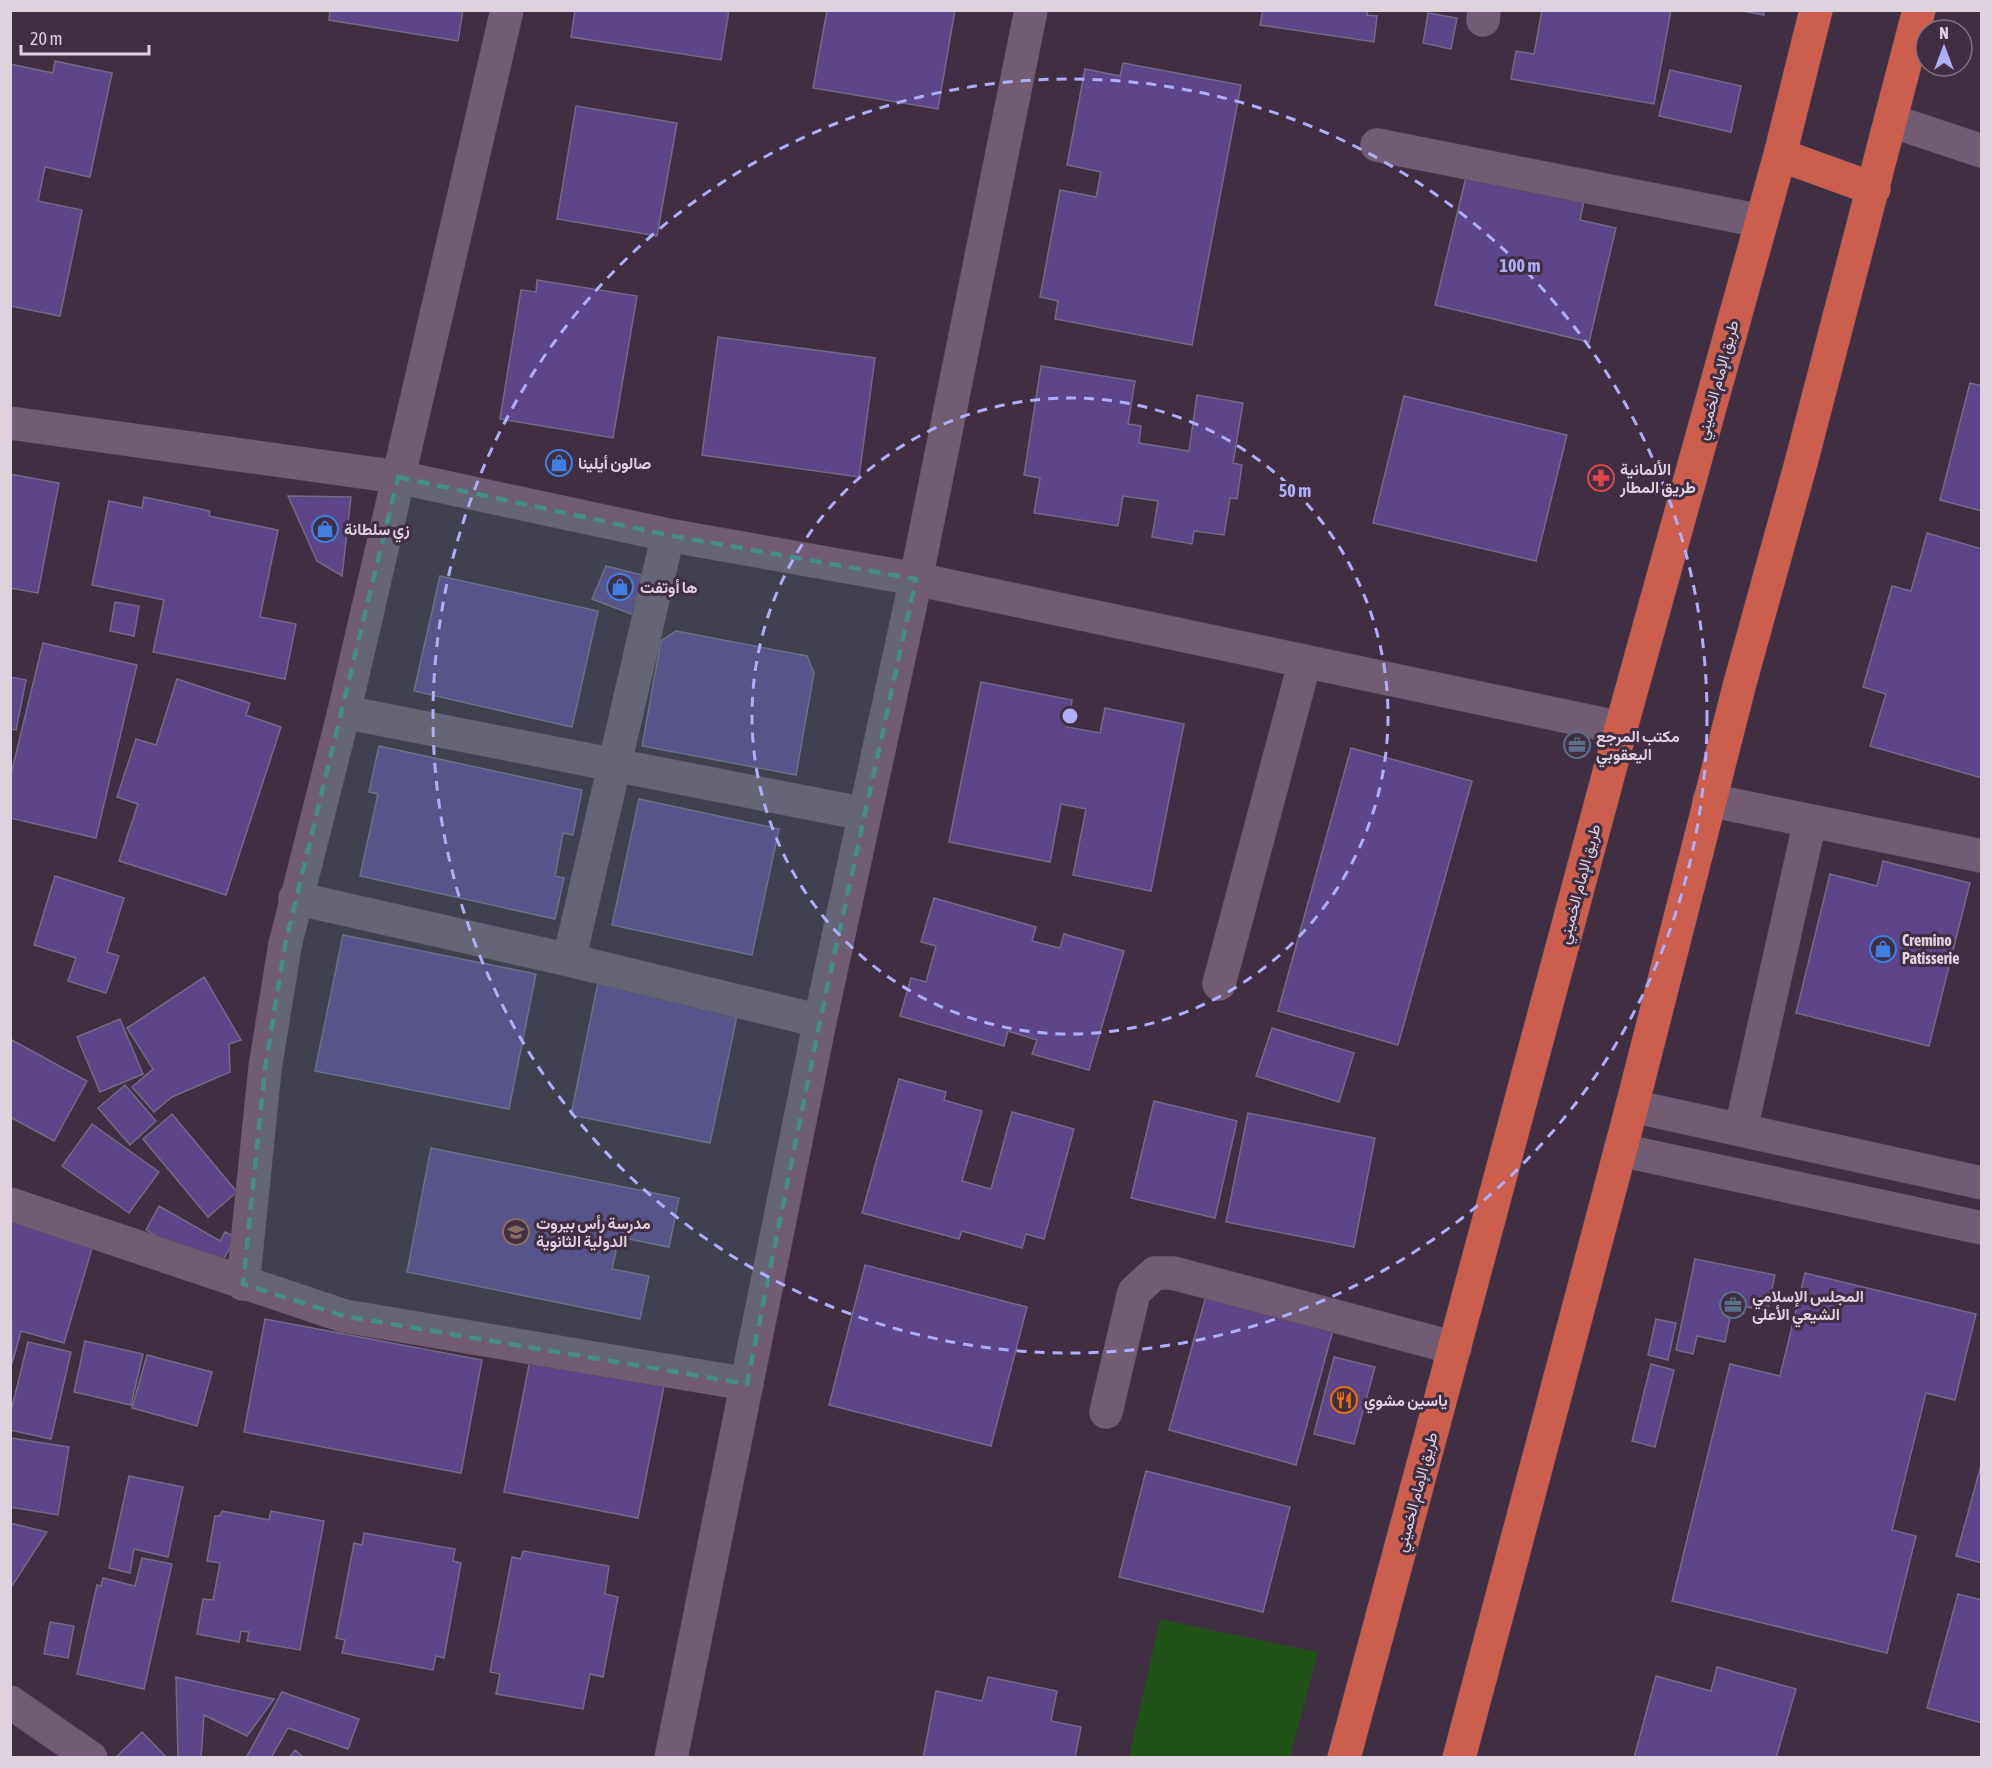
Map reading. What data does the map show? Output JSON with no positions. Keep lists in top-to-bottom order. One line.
{"streets":{"highway":["طريق الإمام الخميني"]},"places":{"shop":["صالون أيلينا","زي سلطانة","ها أوتفت","Cremino Patisserie"],"pharmacy":["الألمانية طريق المطار"],"office":["مكتب المرجع اليعقوبي","المجلس الإسلامي الشيعي الأعلى"],"school or university":["مدرسة رأس بيروت الدولية الثانوية"],"restaurant":["ياسين مشوي"]},"scale_bar":"20 m","north":"top","rings":["100 m","50 m"]}
